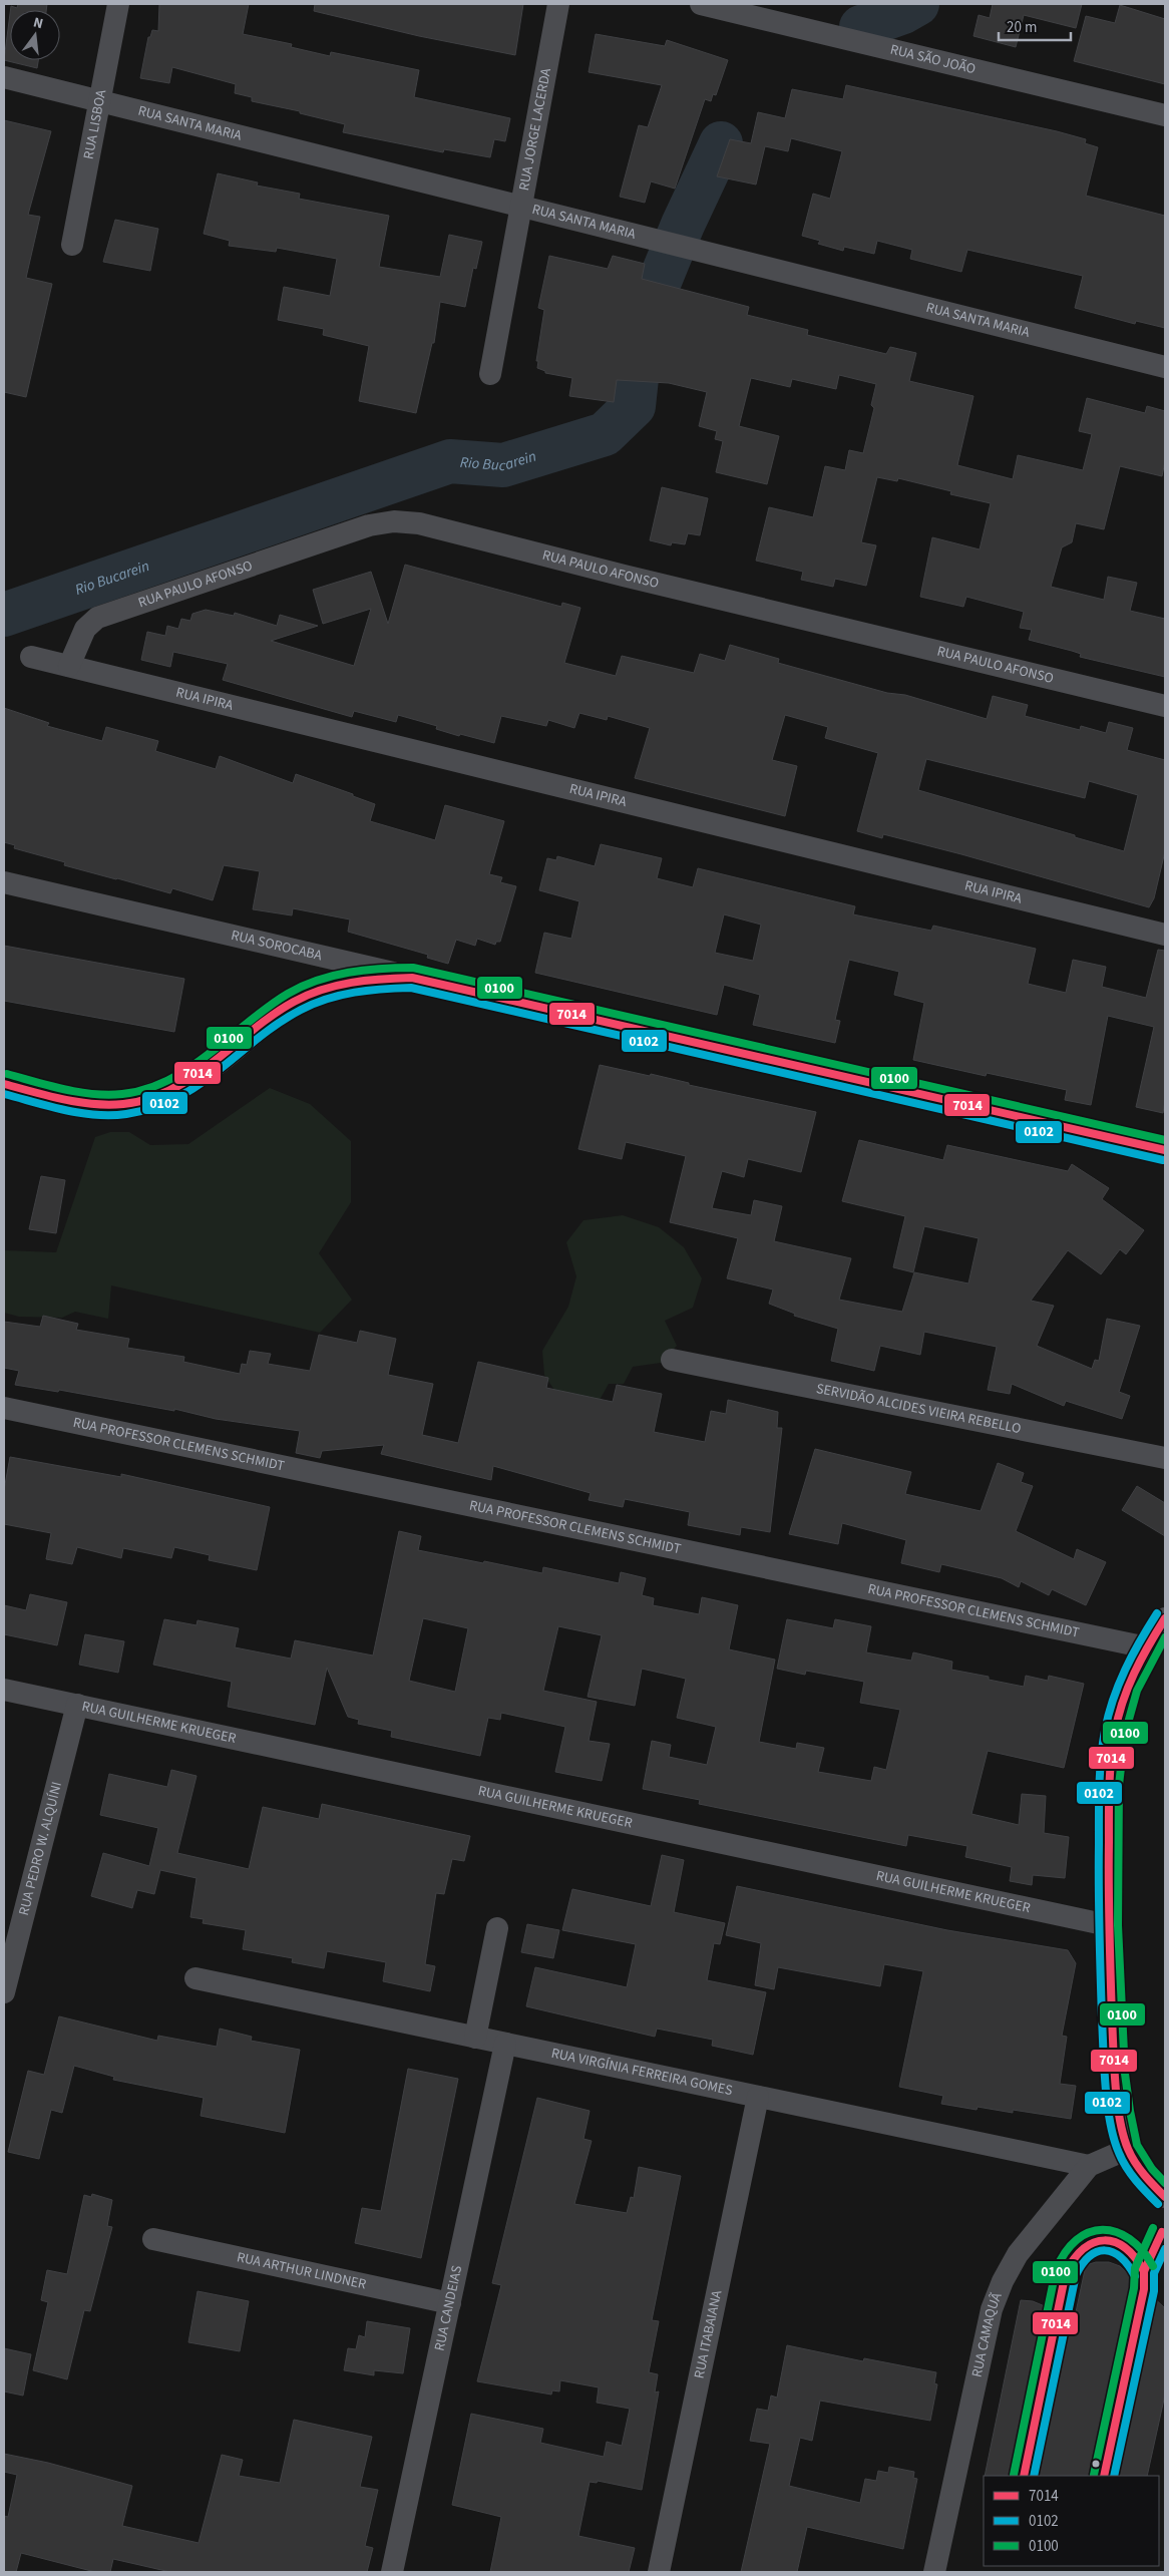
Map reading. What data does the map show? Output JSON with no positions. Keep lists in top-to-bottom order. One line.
{"streets":{"main road":["RUA SOROCABA"],"street":["RUA SÃO JOÃO","RUA LISBOA","RUA SANTA MARIA","RUA JORGE LACERDA","RUA PAULO AFONSO","RUA IPIRA","SERVIDÃO ALCIDES VIEIRA REBELLO","RUA PROFESSOR CLEMENS SCHMIDT","RUA GUILHERME KRUEGER","RUA PEDRO W. ALQUÍNI","RUA VIRGÍNIA FERREIRA GOMES","RUA ARTHUR LINDNER","RUA CANDEIAS","RUA ITABAIANA","RUA CAMAQUÃ"]},"crossings":[["RUA LISBOA","RUA SANTA MARIA"],["RUA SANTA MARIA","RUA JORGE LACERDA"],["RUA PAULO AFONSO","RUA IPIRA"],["RUA GUILHERME KRUEGER","RUA PEDRO W. ALQUÍNI"],["RUA VIRGÍNIA FERREIRA GOMES","RUA CANDEIAS"],["RUA VIRGÍNIA FERREIRA GOMES","RUA ITABAIANA"],["RUA VIRGÍNIA FERREIRA GOMES","RUA CAMAQUÃ"],["RUA ARTHUR LINDNER","RUA CANDEIAS"]],"water":["Rio Bucarein"],"lines":["transit line 0100","transit line 7014","transit line 0102"],"legend":["7014","0102","0100"],"scale_bar":"20 m","north":"top"}
